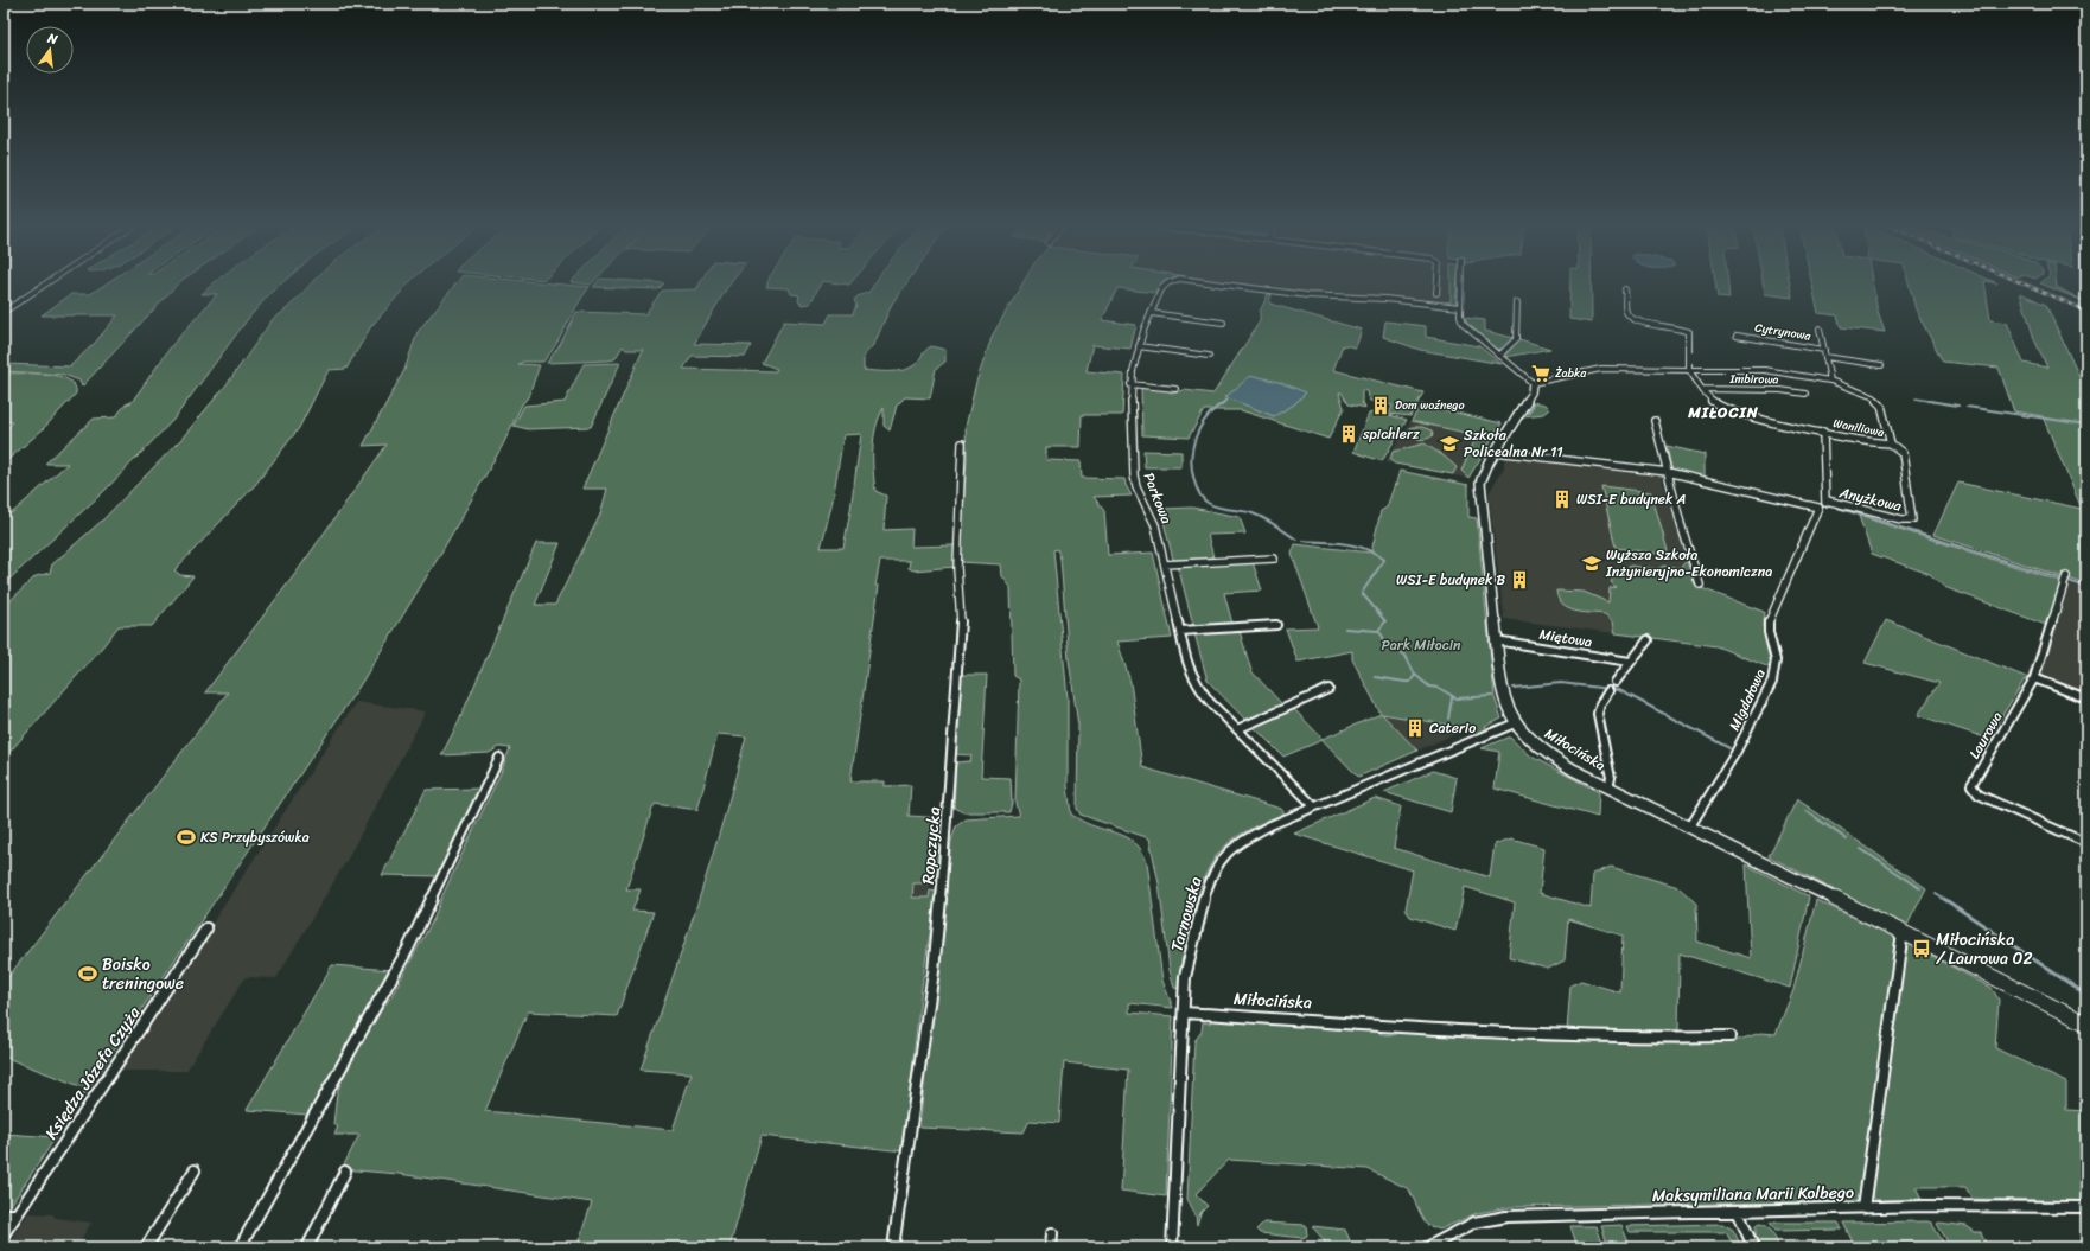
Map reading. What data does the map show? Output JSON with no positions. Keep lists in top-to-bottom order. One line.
{"streets":{"street":["Cytrynowa","Imbirowa","Waniliowa","Parkowa","Anyżkowa","Miętowa","Migdałowa","Laurowa","Miłocińska","Ropczycka","Tarnowska","Księdza Józefa Czyża","Maksymiliana Marii Kolbego"]},"crossings":[["Cytrynowa","Waniliowa"],["Imbirowa","Waniliowa"],["Waniliowa","Anyżkowa"],["Waniliowa","Miłocińska"],["Parkowa","Tarnowska"],["Miętowa","Miłocińska"],["Migdałowa","Miłocińska"],["Miłocińska","Tarnowska"]],"districts":["MIŁOCIN"],"parks":["Park Miłocin"],"places":{"supermarket":["Żabka"],"building":["Dom woźnego","spichlerz","WSI-E budynek A","WSI-E budynek B","Caterio"],"school or university":["Szkoła Policealna Nr 11","Wyższa Szkoła Inżynieryjno-Ekonomiczna"],"sports":["KS Przybyszówka","Boisko treningowe"],"bus stop":["Miłocińska / Laurowa 02"]},"north":"top"}
